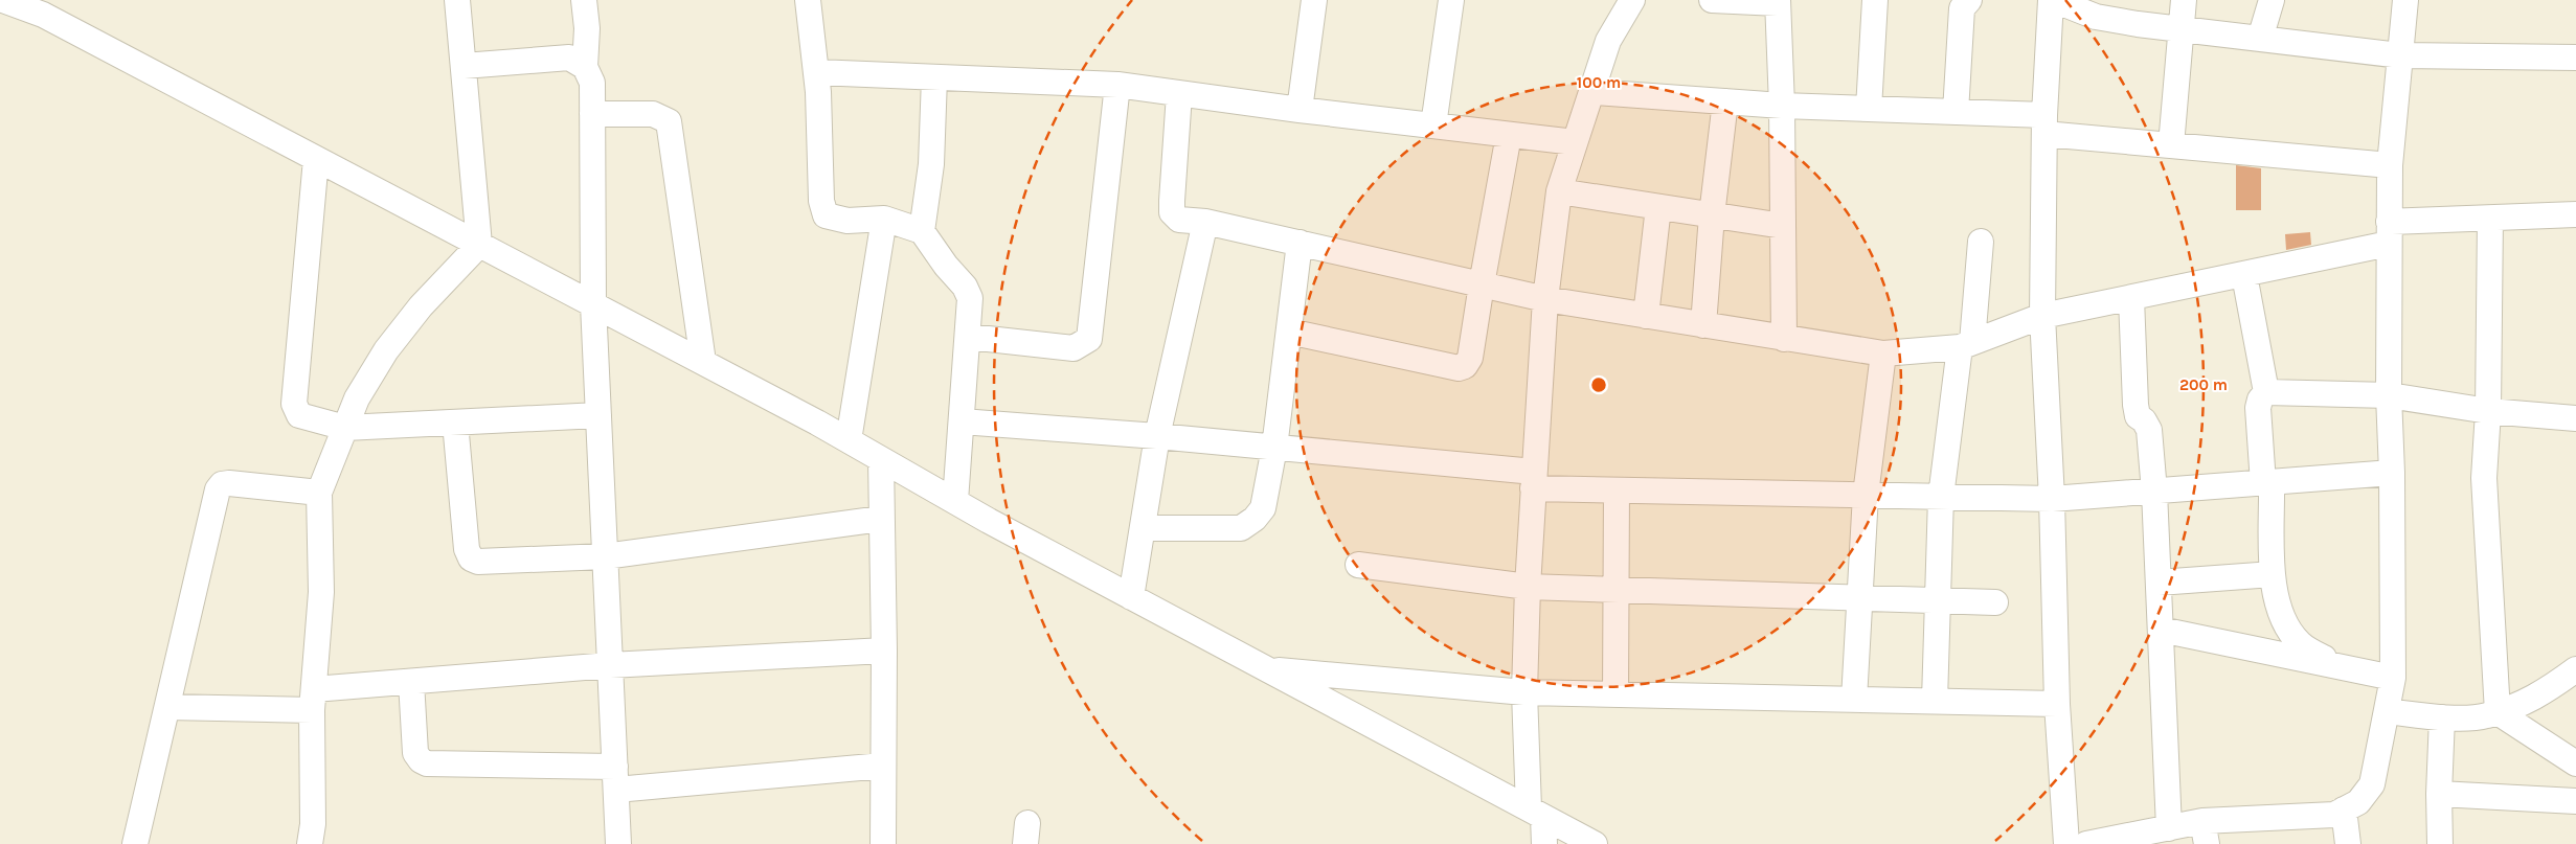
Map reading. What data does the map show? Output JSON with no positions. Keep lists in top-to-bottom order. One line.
{"rings":["100 m","200 m"]}
